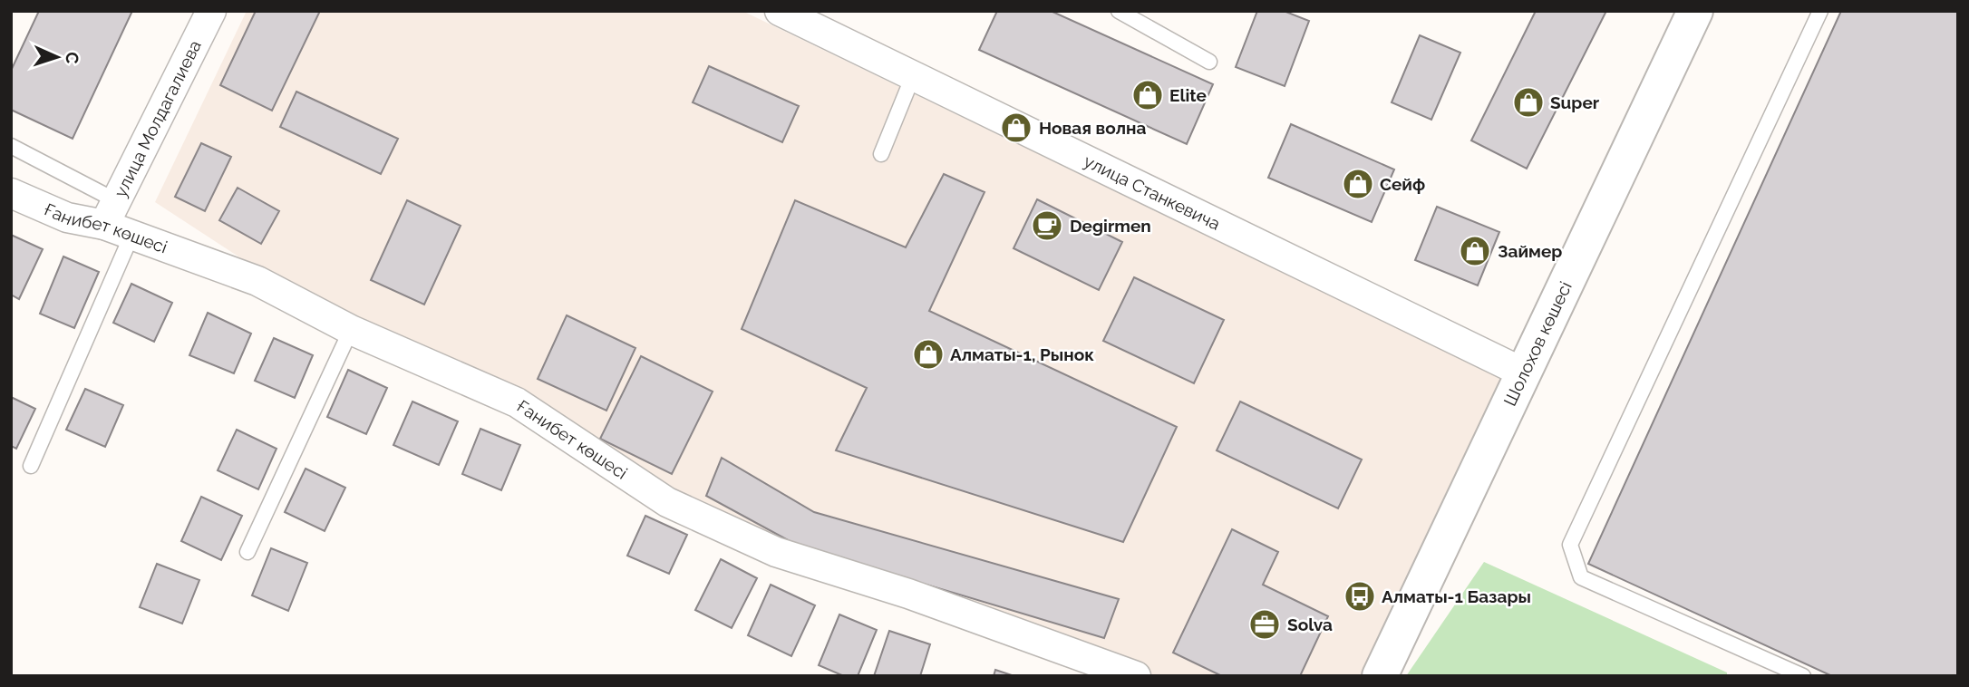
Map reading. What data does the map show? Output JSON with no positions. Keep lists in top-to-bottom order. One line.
{"streets":{"main road":["Шолохов көшесі"],"street":["улица Молдагалиева","улица Станкевича","Ғанибет көшесі"]},"crossings":[["улица Молдагалиева","Ғанибет көшесі"],["улица Станкевича","Шолохов көшесі"]],"places":{"shop":["Elite","Super","Новая волна","Сейф","Займер","Алматы-1, Рынок"],"cafe":["Degirmen"],"bus stop":["Алматы-1 Базары"],"office":["Solva"]},"north":"right"}
